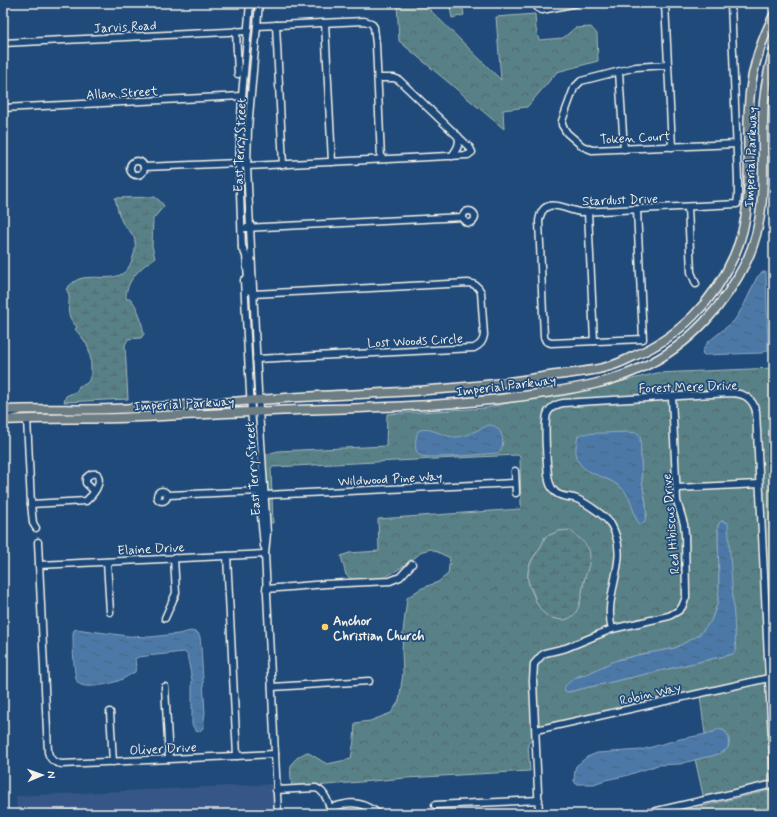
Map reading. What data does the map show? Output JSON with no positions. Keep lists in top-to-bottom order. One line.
{"streets":{"main road":["Imperial Parkway"],"street":["Jarvis Road","Allan Street","Token Court","East Terry Street","Stardust Drive","Lost Woods Circle","Forest Mere Drive","Wildwood Pine Way","Red Hibiscus Drive","Elaine Drive","Robin Way","Oliver Drive"]},"crossings":[["Token Court","Stardust Drive"],["East Terry Street","Imperial Parkway"],["East Terry Street","Lost Woods Circle"],["East Terry Street","Wildwood Pine Way"],["East Terry Street","Elaine Drive"],["Forest Mere Drive","Red Hibiscus Drive"],["Forest Mere Drive","Robin Way"],["Red Hibiscus Drive","Robin Way"],["Elaine Drive","Oliver Drive"]],"places":["Anchor Christian Church"],"north":"right"}
